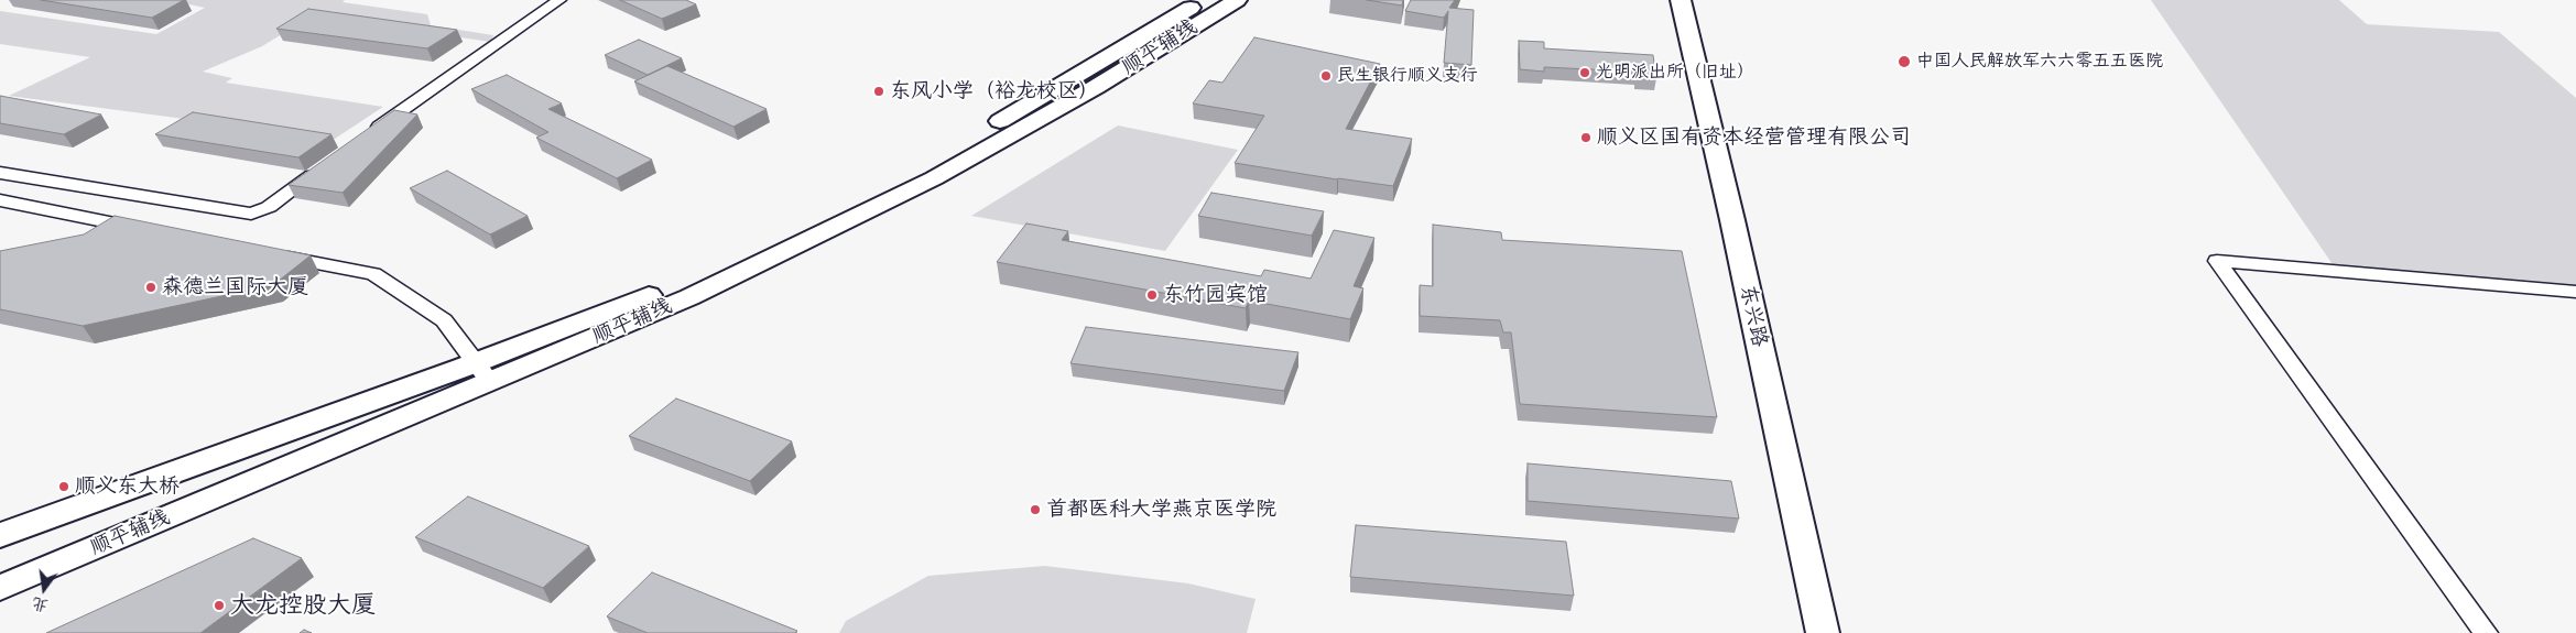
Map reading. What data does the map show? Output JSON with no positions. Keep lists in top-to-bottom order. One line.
{"streets":{"main road":["顺平辅线","东兴路"]},"places":["中国人民解放军六六零五五医院","光明派出所（旧址）","民生银行顺义支行","东风小学（裕龙校区）","顺义区国有资本经营管理有限公司","森德兰国际大厦","东竹园宾馆","顺义东大桥","首都医科大学燕京医学院","大龙控股大厦"],"north":"bottom"}
